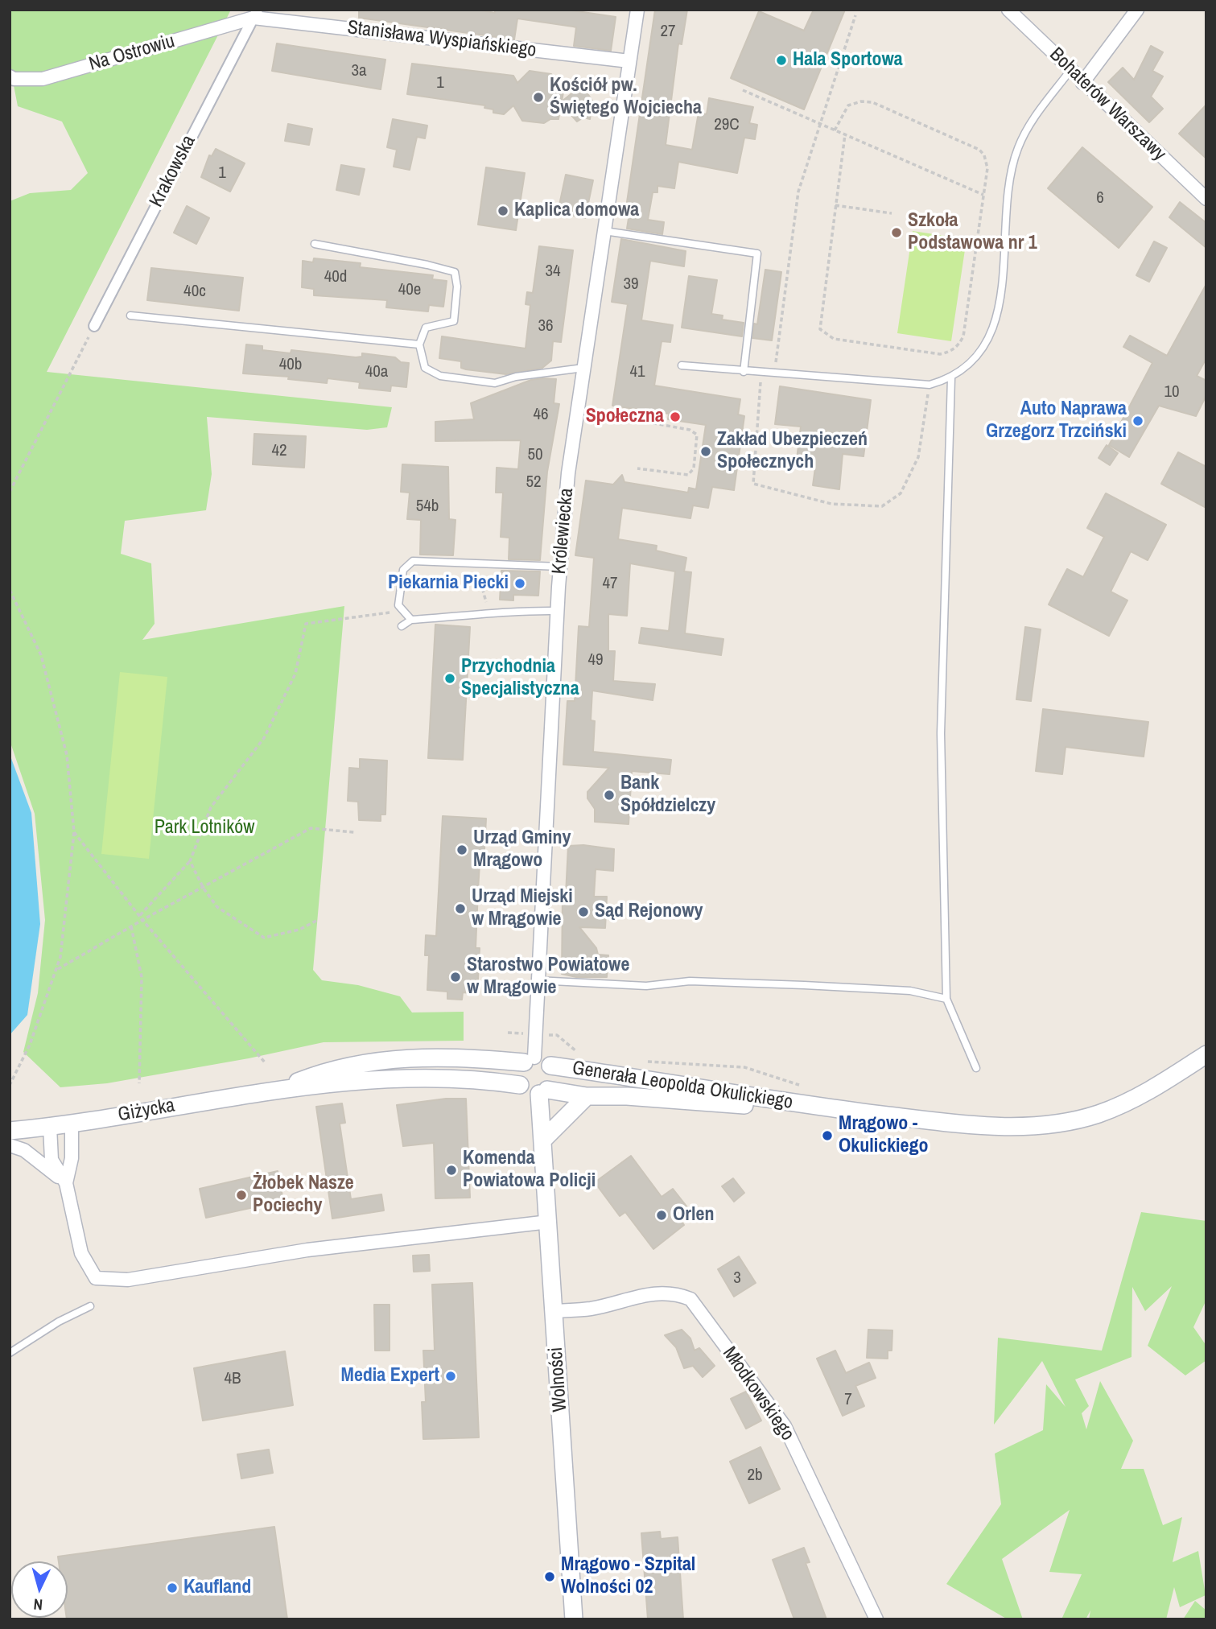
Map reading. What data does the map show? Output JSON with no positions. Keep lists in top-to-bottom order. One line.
{"streets":{"street":["Stanisława Wyspiańskiego","Na Ostrowiu","Bohaterów Warszawy","Krakowska","Królewiecka","Generała Leopolda Okulickiego","Giżycka","Wolności","Młodkowskiego"]},"crossings":[["Stanisława Wyspiańskiego","Na Ostrowiu"],["Stanisława Wyspiańskiego","Krakowska"],["Stanisława Wyspiańskiego","Królewiecka"],["Na Ostrowiu","Krakowska"],["Królewiecka","Generała Leopolda Okulickiego"],["Królewiecka","Giżycka"],["Królewiecka","Wolności"],["Generała Leopolda Okulickiego","Giżycka"],["Generała Leopolda Okulickiego","Wolności"],["Giżycka","Wolności"],["Wolności","Młodkowskiego"]],"parks":["Park Lotników"],"places":["Hala Sportowa","Kościół pw. Świętego Wojciecha","Kaplica domowa","Szkoła Podstawowa nr 1","Społeczna","Auto Naprawa Grzegorz Trzciński","Zakład Ubezpieczeń Społecznych","Piekarnia Piecki","Przychodnia Specjalistyczna","Bank Spółdzielczy","Urząd Gminy Mrągowo","Urząd Miejski w Mrągowie","Sąd Rejonowy","Starostwo Powiatowe w Mrągowie","Mrągowo - Okulickiego","Komenda Powiatowa Policji","Żłobek Nasze Pociechy","Orlen","Media Expert","Mrągowo - Szpital Wolności 02","Kaufland"],"house_numbers":["27","3a","1","29C","1","6","34","40d","39","40e","40c","36","40b","40a","41","10","46","42","50","52","54b","47","49","3","4B","7","2b"],"north":"bottom"}
